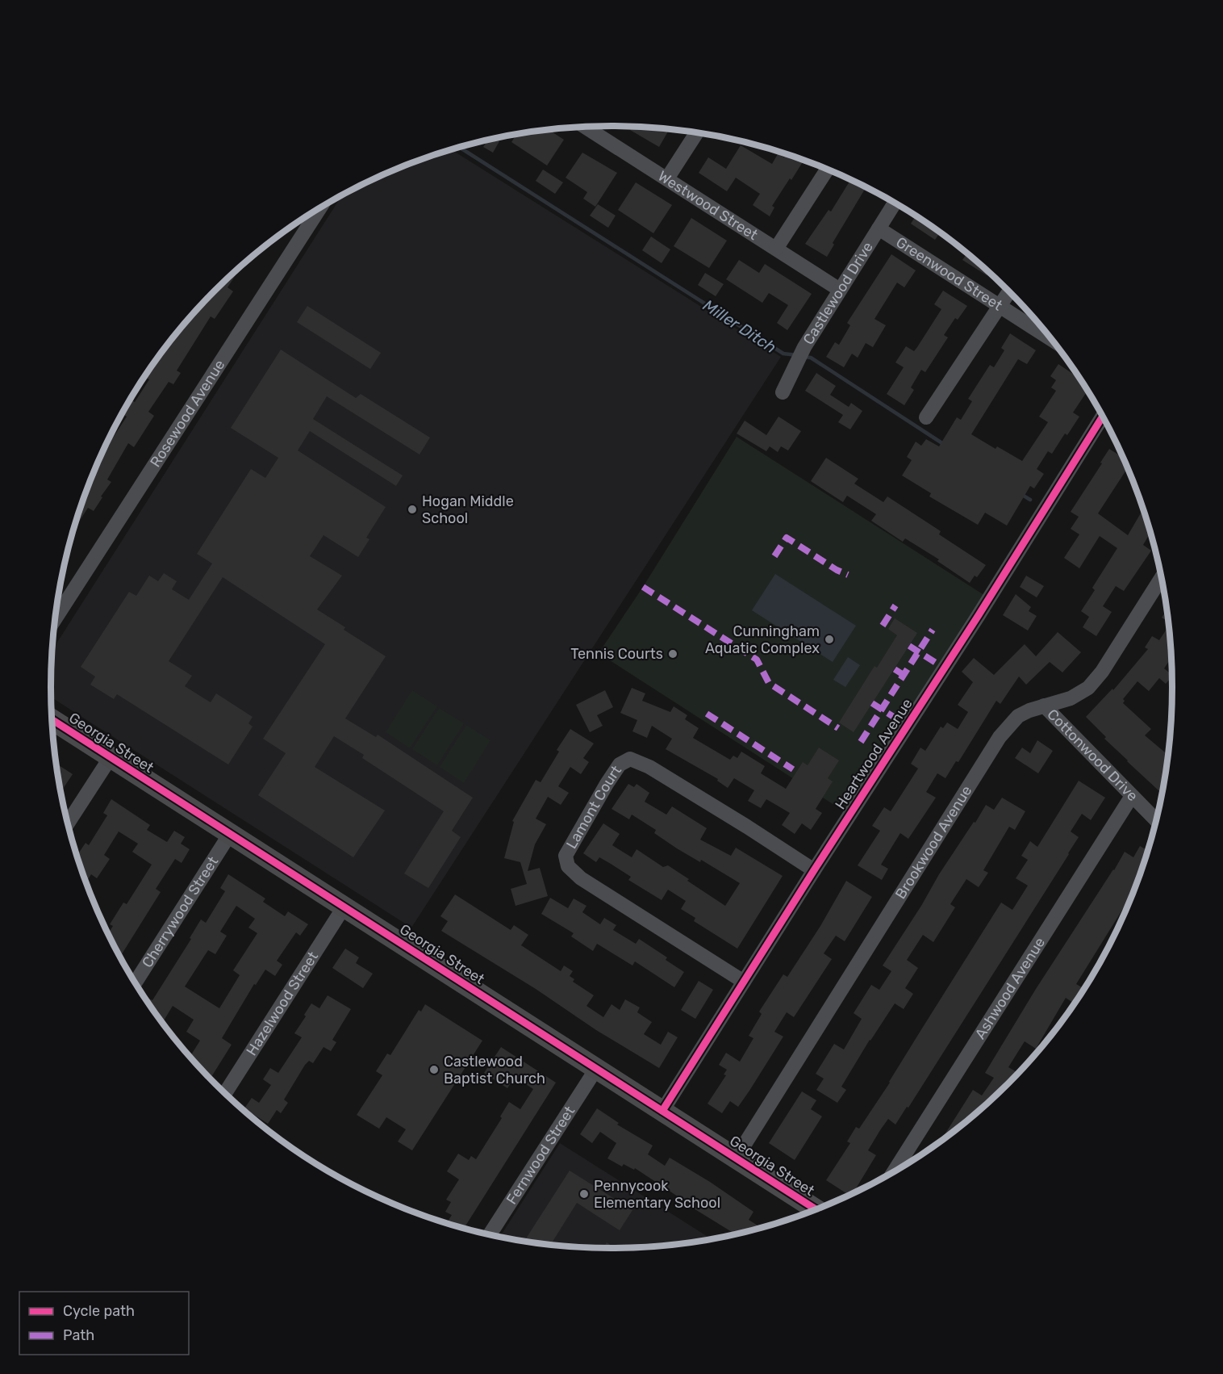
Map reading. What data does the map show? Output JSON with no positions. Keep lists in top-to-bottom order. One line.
{"streets":{"main road":["Georgia Street"],"street":["Westwood Street","Greenwood Street","Castlewood Drive","Rosewood Avenue","Heartwood Avenue","Cottonwood Drive","Lamont Court","Brookwood Avenue","Cherrywood Street","Ashwood Avenue","Hazelwood Street","Fernwood Street"]},"crossings":[["Westwood Street","Castlewood Drive"],["Greenwood Street","Castlewood Drive"],["Georgia Street","Heartwood Avenue"],["Georgia Street","Brookwood Avenue"],["Georgia Street","Cherrywood Street"],["Georgia Street","Hazelwood Street"],["Georgia Street","Fernwood Street"],["Heartwood Avenue","Lamont Court"],["Cottonwood Drive","Brookwood Avenue"],["Cottonwood Drive","Ashwood Avenue"]],"water":["Miller Ditch"],"places":["Hogan Middle School","Cunningham Aquatic Complex","Tennis Courts","Castlewood Baptist Church","Pennycook Elementary School"],"legend":["Cycle path","Path"]}
